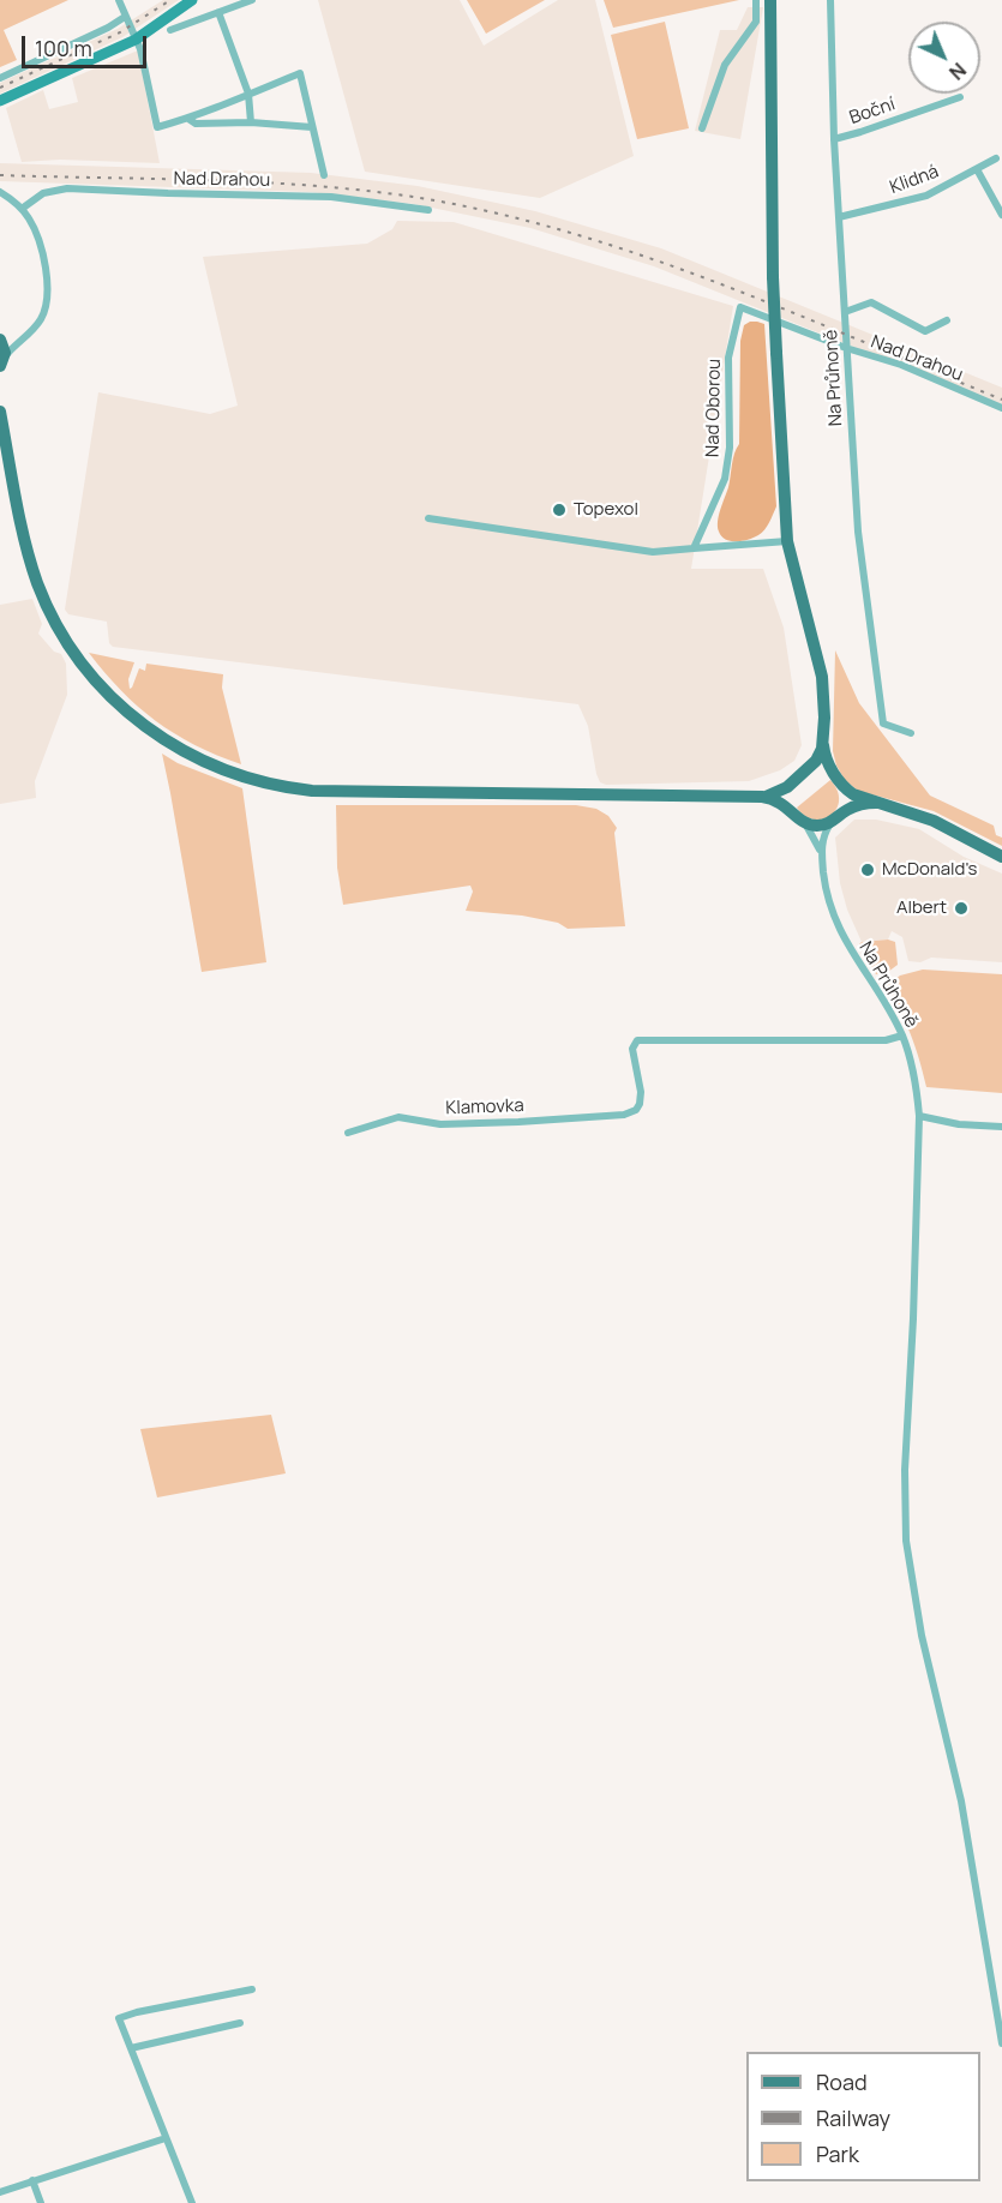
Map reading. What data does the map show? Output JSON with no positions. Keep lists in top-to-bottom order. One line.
{"streets":{"street":["Boční","Nad Drahou","Klidná","Na Průhoně","Nad Oborou","Klamovka"]},"crossings":[["Boční","Na Průhoně"],["Nad Drahou","Na Průhoně"],["Nad Drahou","Nad Oborou"],["Klidná","Na Průhoně"],["Na Průhoně","Klamovka"]],"places":["Topexol","McDonald's","Albert"],"legend":["Road","Railway","Park"],"scale_bar":"100 m","north":"bottom right"}
